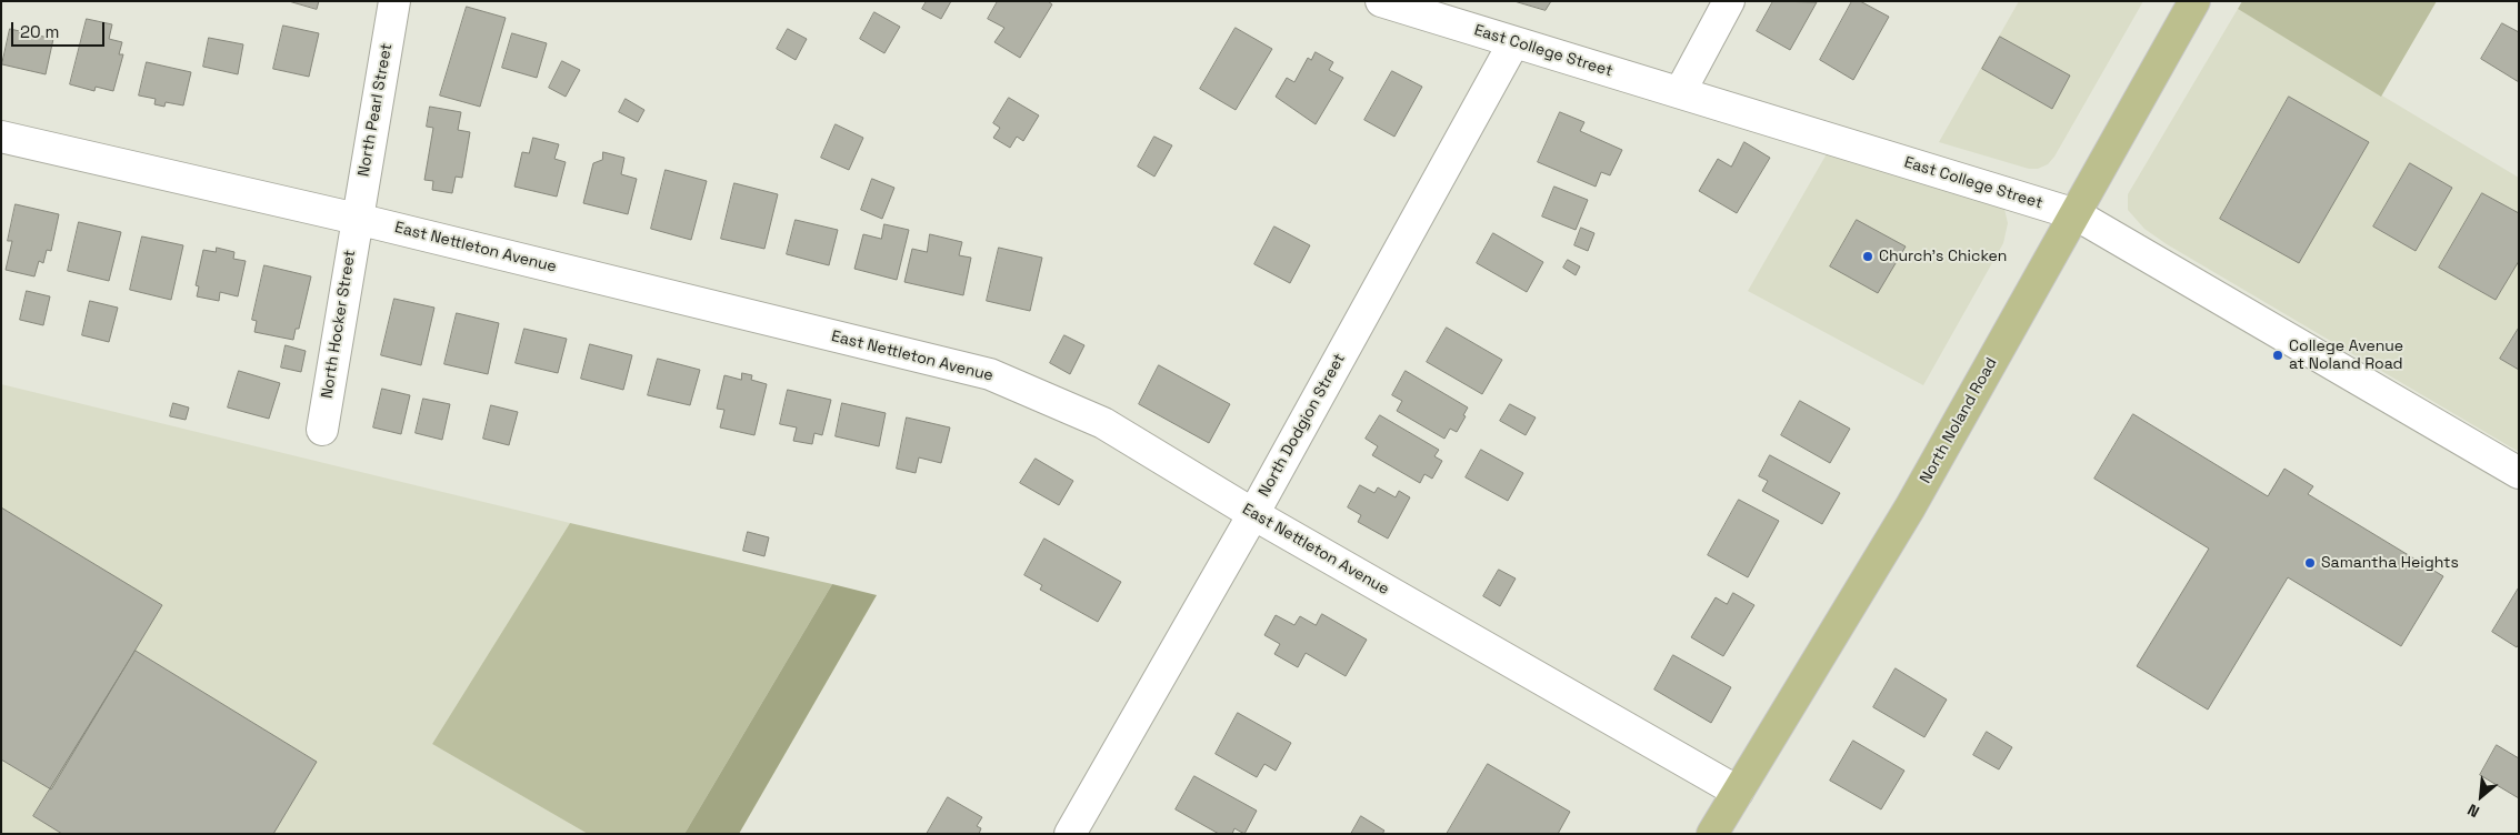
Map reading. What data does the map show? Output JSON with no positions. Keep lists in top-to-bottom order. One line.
{"streets":{"main road":["North Noland Road"],"street":["East College Street","North Pearl Street","East Nettleton Avenue","North Hocker Street","North Dodgion Street"]},"crossings":[["East College Street","North Noland Road"],["East College Street","North Dodgion Street"],["North Pearl Street","East Nettleton Avenue"],["North Pearl Street","North Hocker Street"],["East Nettleton Avenue","North Hocker Street"],["East Nettleton Avenue","North Noland Road"],["East Nettleton Avenue","North Dodgion Street"]],"places":["Church's Chicken","College Avenue at Noland Road","Samantha Heights"],"scale_bar":"20 m","north":"bottom left"}
